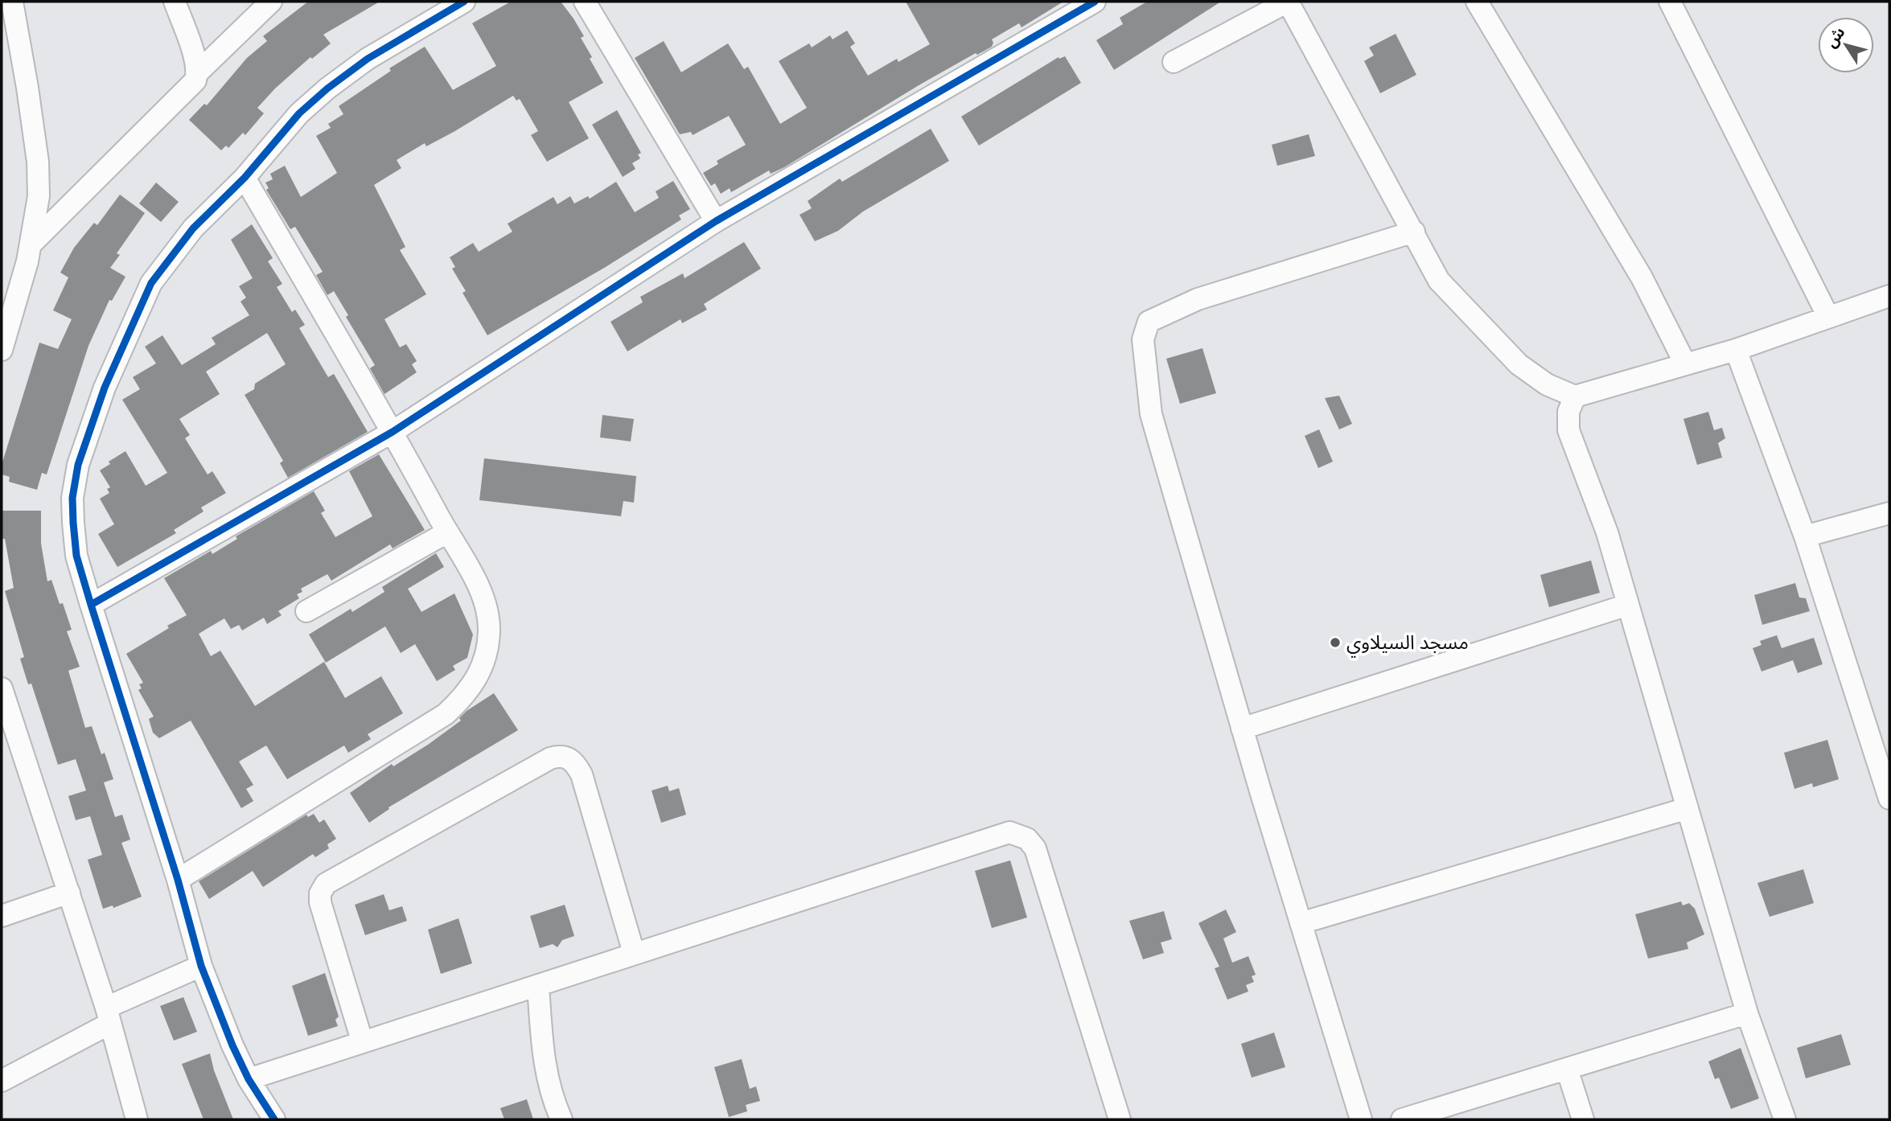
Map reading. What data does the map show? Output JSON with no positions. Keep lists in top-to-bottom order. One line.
{"places":["مسجد السيلاوي"],"north":"top left"}
